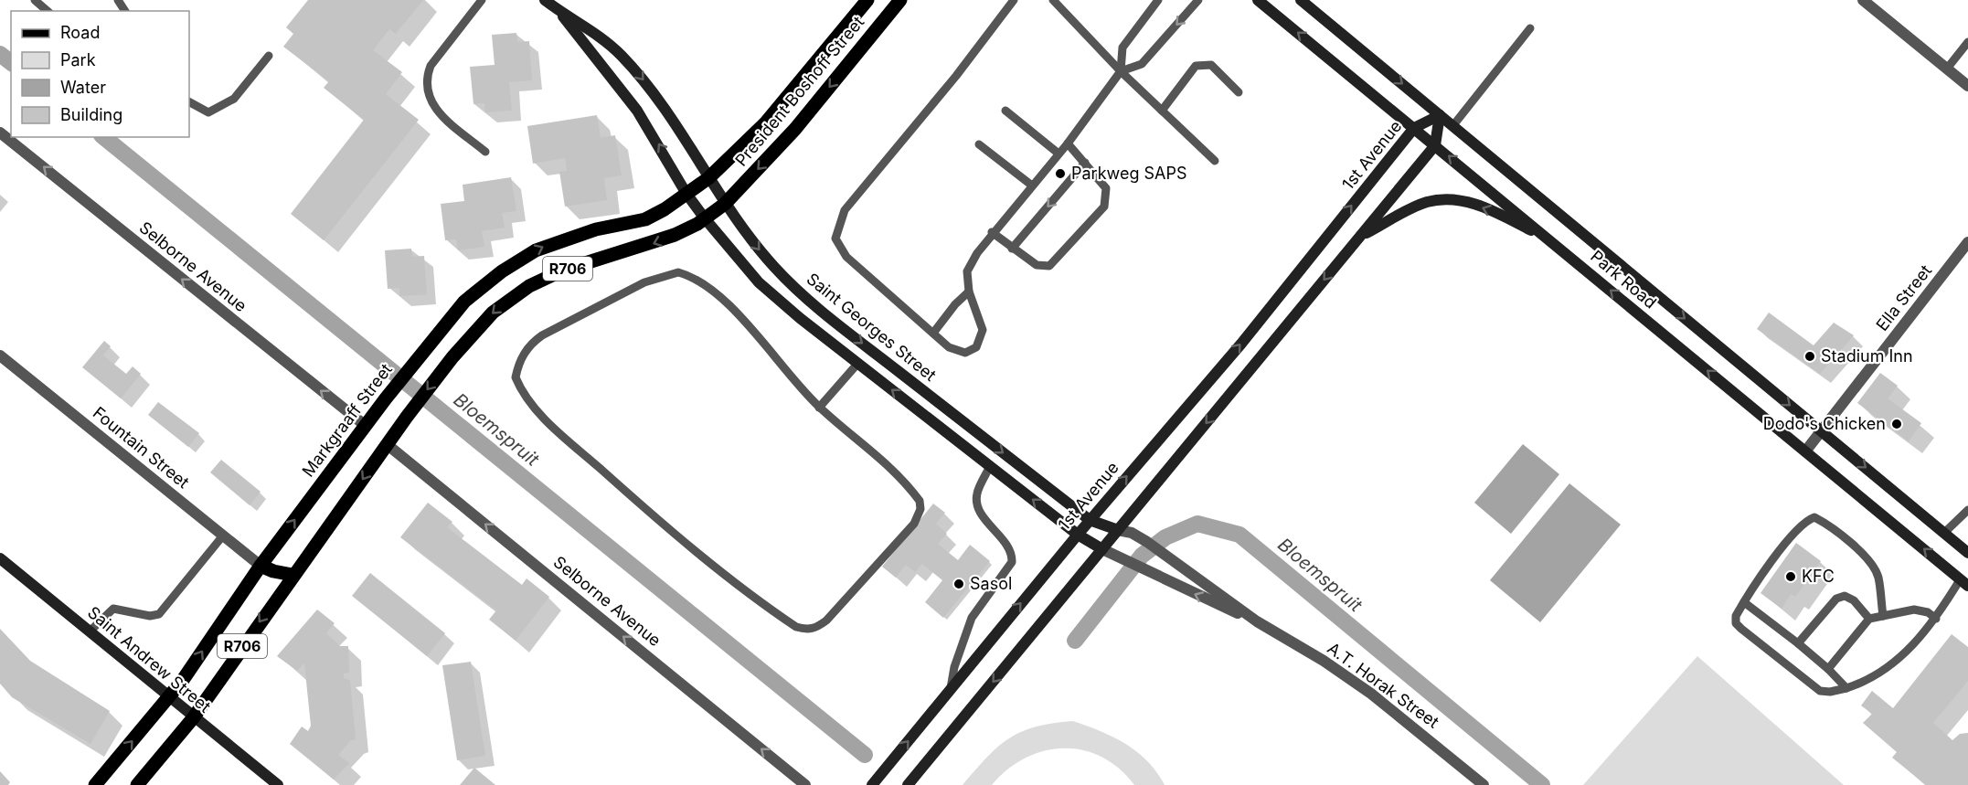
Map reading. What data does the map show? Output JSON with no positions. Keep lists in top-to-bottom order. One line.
{"streets":{"main road":["President Boshoff Street","R706","Markgraaff Street"],"street":["1st Avenue","Selborne Avenue","Park Road","Ella Street","Saint Georges Street","Fountain Street","Saint Andrew Street","A.T. Horak Street"]},"crossings":[["President Boshoff Street","R706"],["President Boshoff Street","Saint Georges Street"],["President Boshoff Street","Markgraaff Street"],["1st Avenue","Park Road"],["1st Avenue","Saint Georges Street"],["Selborne Avenue","R706"],["Selborne Avenue","Markgraaff Street"],["R706","Saint Georges Street"],["R706","Saint Andrew Street"],["Park Road","Ella Street"],["Saint Georges Street","Markgraaff Street"],["Saint Georges Street","A.T. Horak Street"],["Markgraaff Street","Fountain Street"],["Markgraaff Street","Saint Andrew Street"]],"one_way":["Selborne Avenue"],"water":["Bloemspruit"],"places":["Parkweg SAPS","Stadium Inn","Dodo's Chicken","KFC","Sasol"],"legend":["Road","Park","Water","Building"]}
